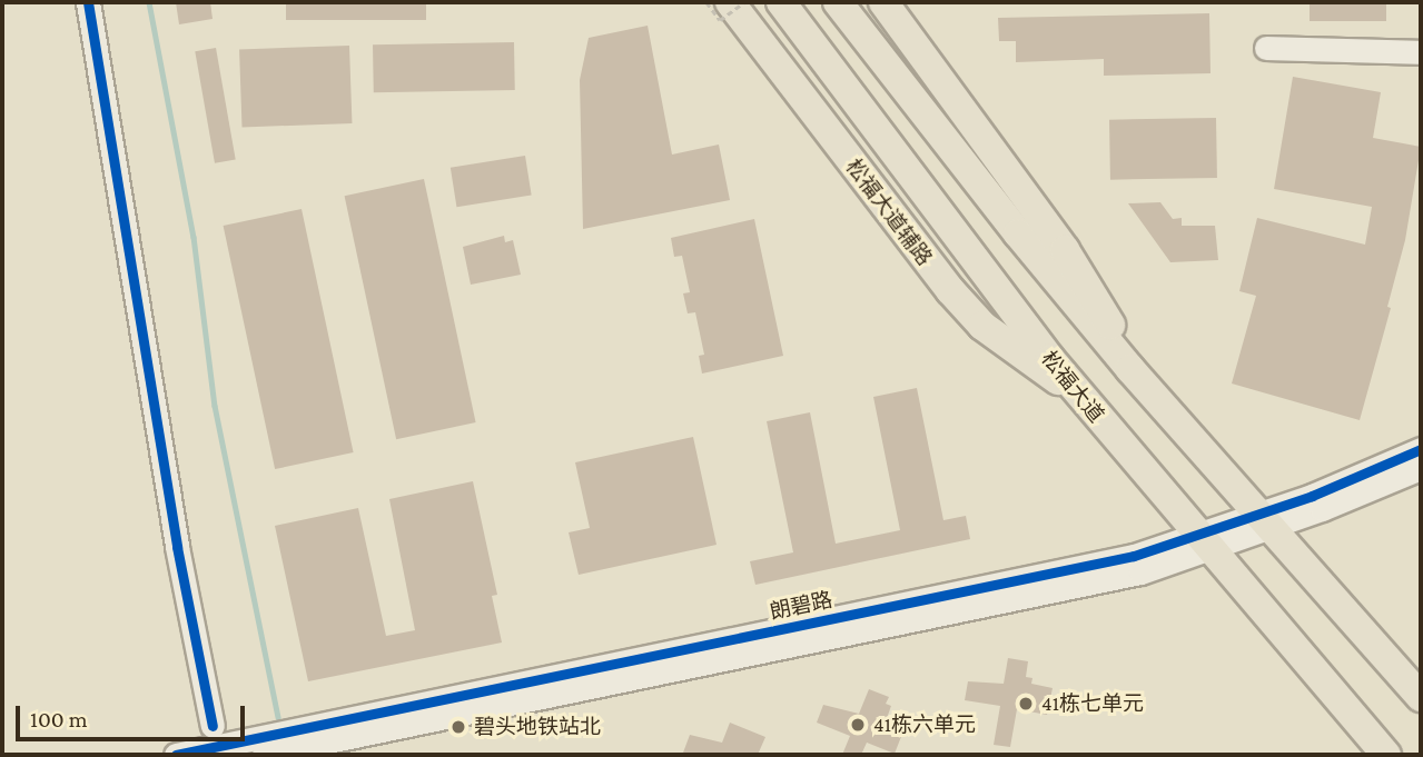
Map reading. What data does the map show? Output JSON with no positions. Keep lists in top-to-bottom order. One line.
{"streets":{"main road":["松福大道辅路","松福大道"],"street":["朗碧路"]},"crossings":[["松福大道辅路","松福大道"],["松福大道","朗碧路"]],"places":["41栋七单元","41栋六单元","碧头地铁站北"],"scale_bar":"100 m"}
